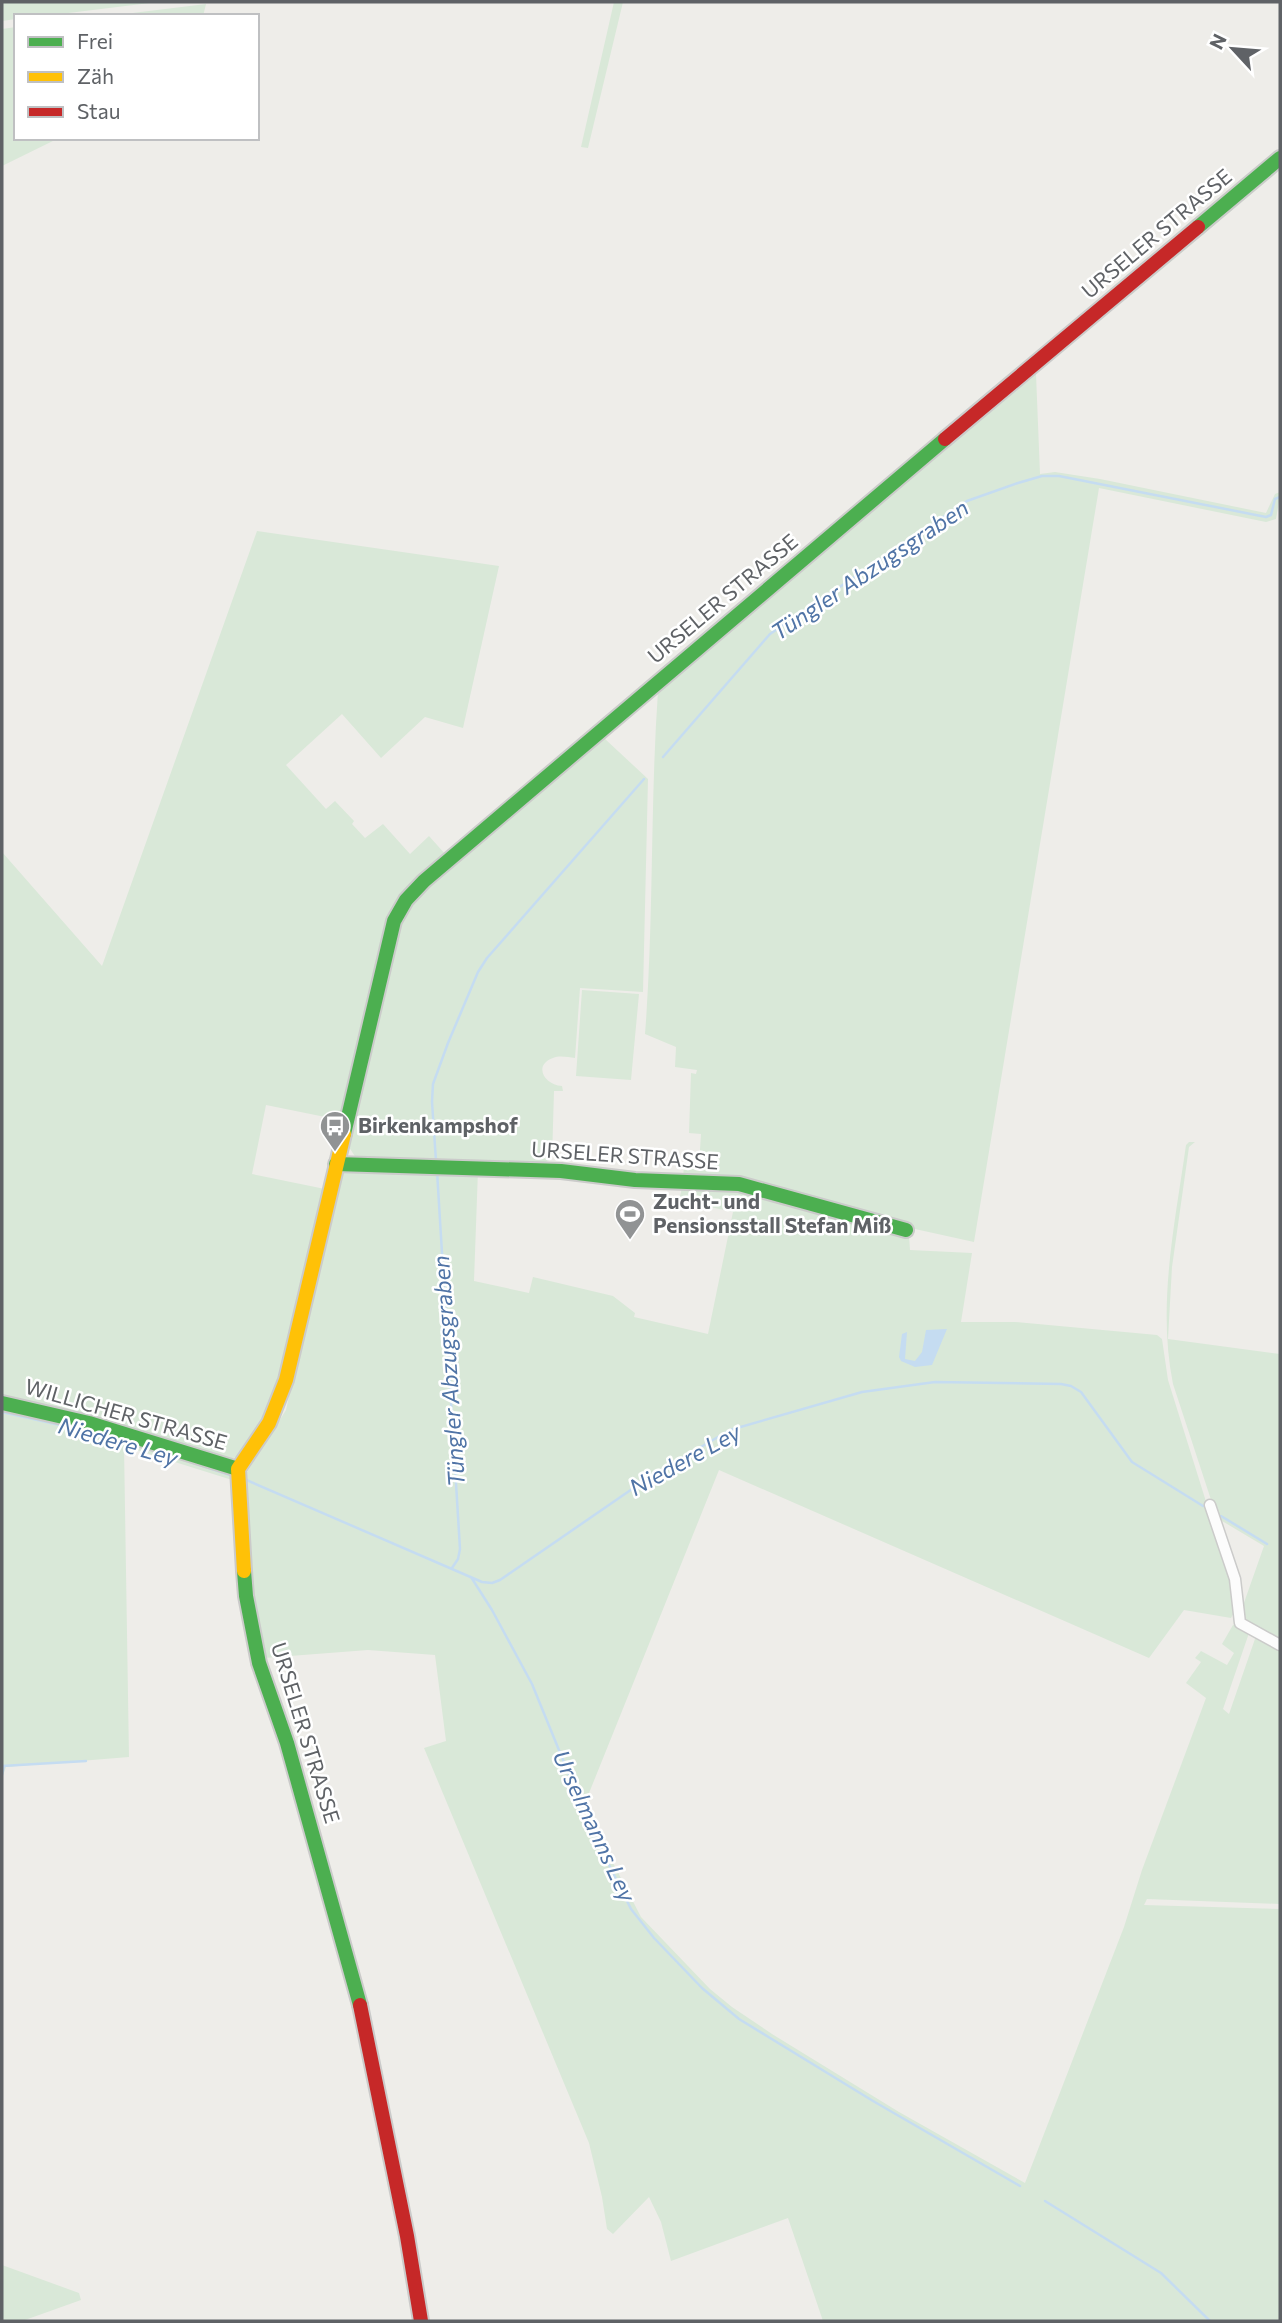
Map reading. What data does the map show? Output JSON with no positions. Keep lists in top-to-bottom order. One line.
{"streets":{"street":["URSELER STRASSE","WILLICHER STRASSE"]},"crossings":[["URSELER STRASSE","WILLICHER STRASSE"]],"water":["Tüngler Abzugsgraben","Niedere Ley","Urselmanns Ley"],"places":{"bus stop":["Birkenkampshof"],"sports":["Zucht- und Pensionsstall Stefan Miß"]},"legend":["Frei","Zäh","Stau"],"north":"top left"}
